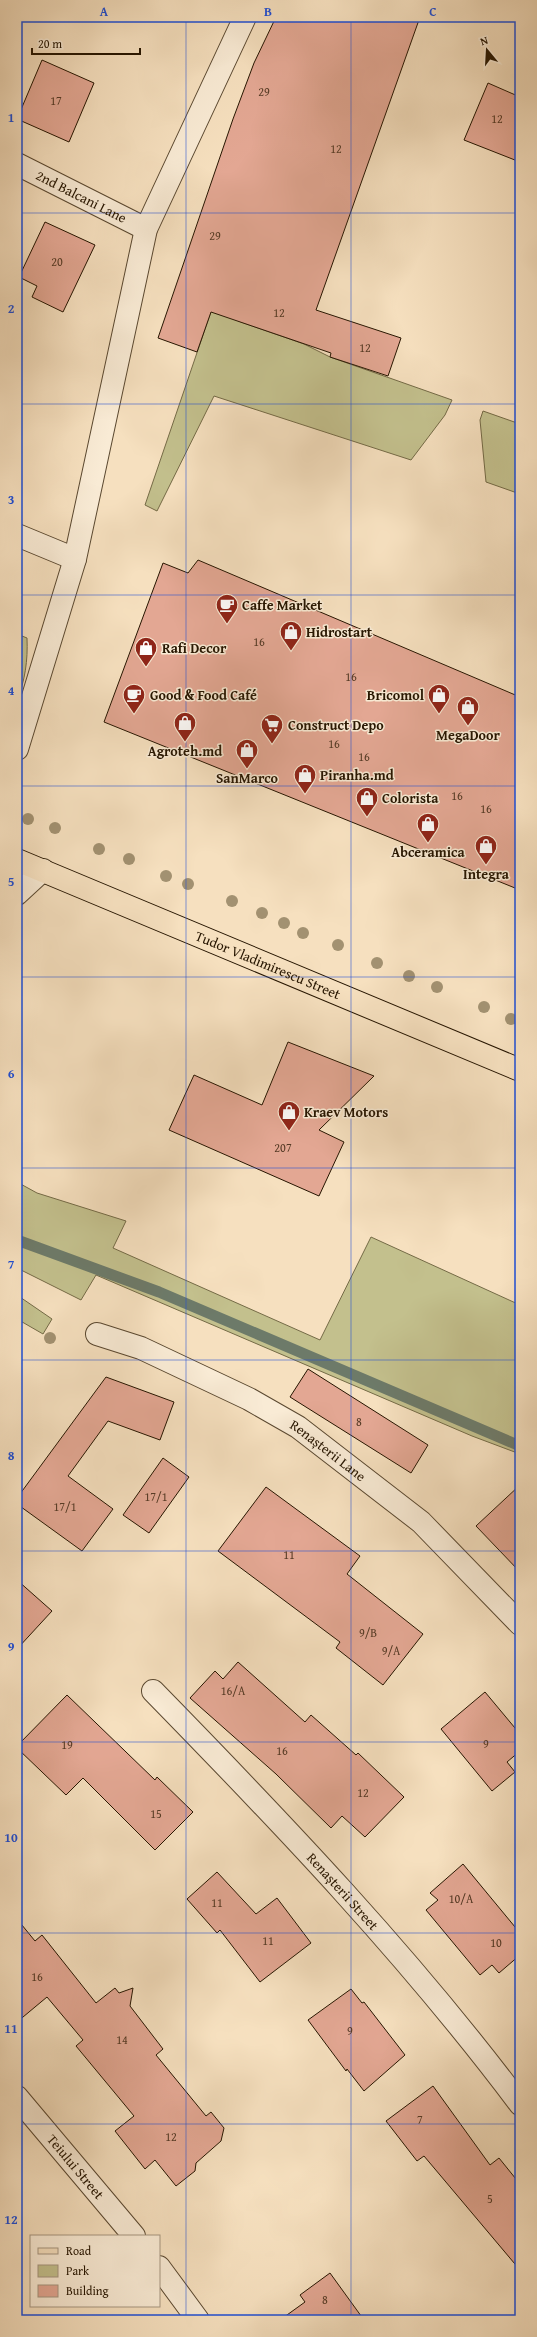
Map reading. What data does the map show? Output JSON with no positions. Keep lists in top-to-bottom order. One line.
{"streets":{"main road":["Tudor Vladimirescu Street"],"street":["2nd Balcani Lane","Renașterii Lane","Renașterii Street","Teiului Street"]},"places":{"cafe":["Caffe Market","Good & Food Café"],"shop":["Hidrostart","Rafi Decor","Bricomol","MegaDoor","Agroteh.md","SanMarco","Piranha.md","Colorista","Abceramica","Integra","Kraev Motors"],"supermarket":["Construct Depo"]},"house_numbers":["29","17","12","12","29","20","12","12","16","16","16","16","16","16","207","8","17/1","17/1","11","9/B","9/A","16/A","9","19","16","12","15","10/A","11","11","10","16","9","14","7","12","5","8"],"legend":["Road","Park","Building"],"scale_bar":"20 m","north":"top","grid":{"columns":["A","B","C"],"rows":["1","2","3","4","5","6","7","8","9","10","11","12"]}}
